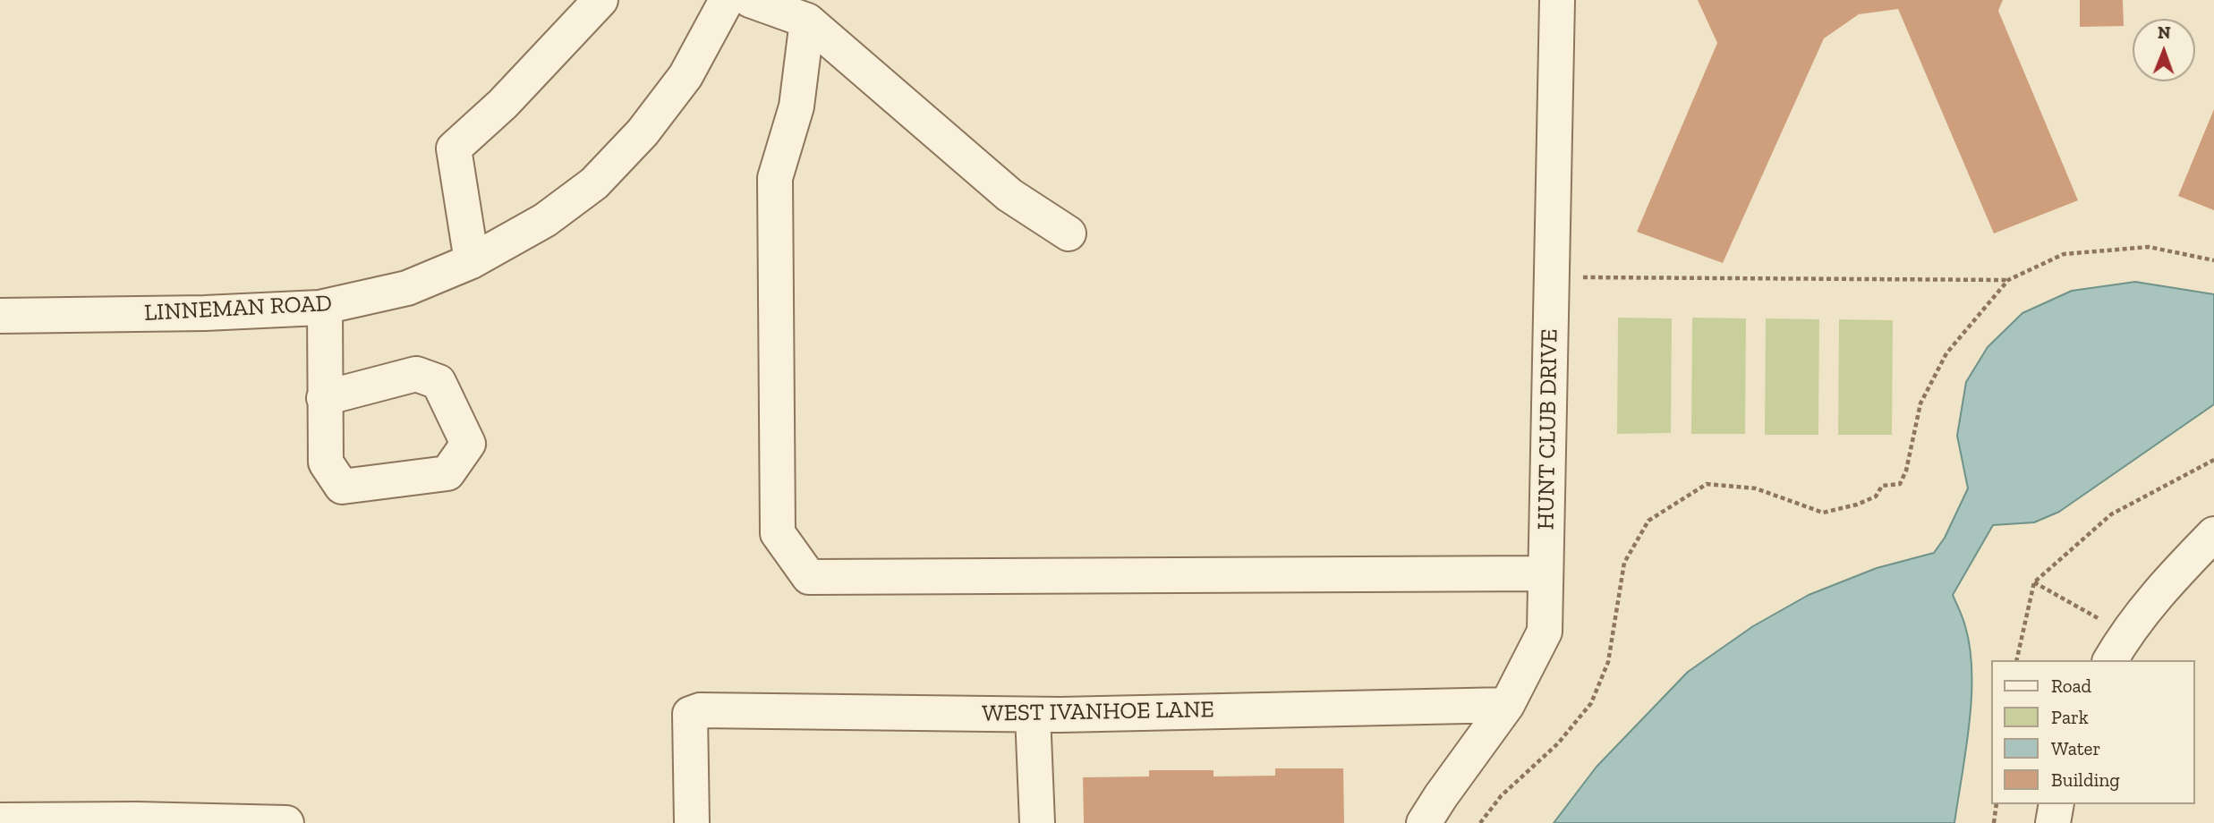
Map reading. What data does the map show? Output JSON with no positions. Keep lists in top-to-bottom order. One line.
{"streets":{"street":["LINNEMAN ROAD","HUNT CLUB DRIVE","WEST IVANHOE LANE"]},"crossings":[["HUNT CLUB DRIVE","WEST IVANHOE LANE"]],"legend":["Road","Park","Water","Building"],"north":"top"}
